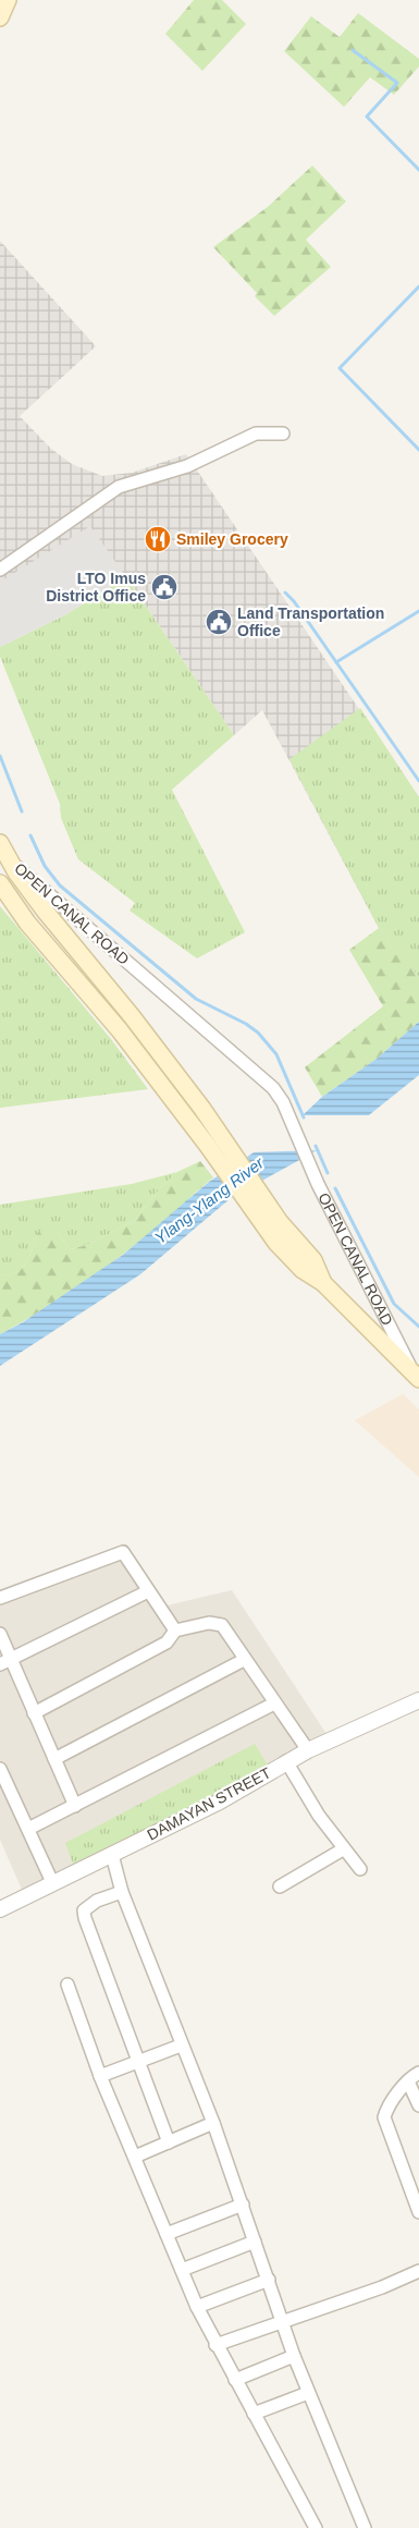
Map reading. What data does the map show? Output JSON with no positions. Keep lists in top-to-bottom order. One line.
{"streets":{"main road":["OPEN CANAL ROAD"],"street":["DAMAYAN STREET"]},"water":["Ylang-Ylang River"],"places":{"restaurant":["Smiley Grocery"],"public building":["LTO Imus District Office","Land Transportation Office"]}}
